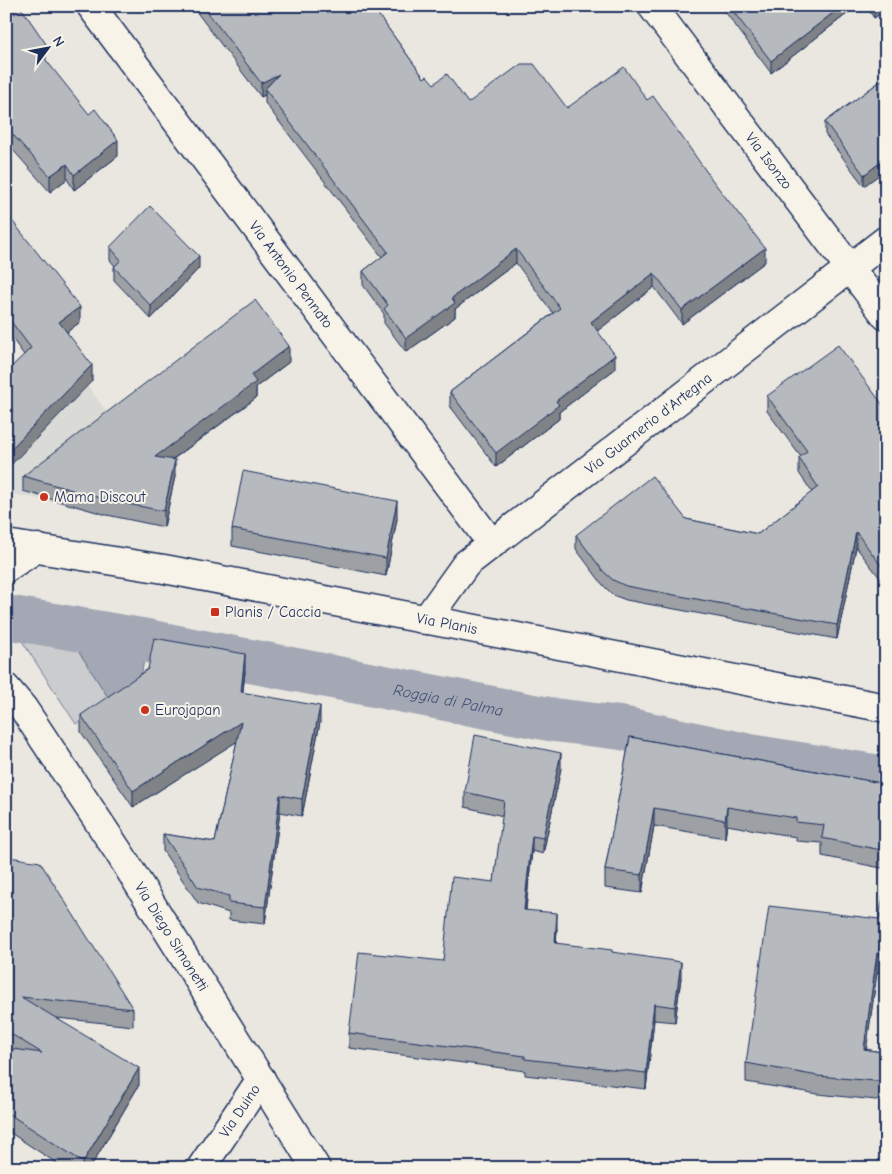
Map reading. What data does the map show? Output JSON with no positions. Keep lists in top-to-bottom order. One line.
{"streets":{"street":["Via Isonzo","Via Antonio Pennato","Via Guarnerio d'Artegna","Via Planis","Via Diego Simonetti","Via Duino"]},"crossings":[["Via Isonzo","Via Guarnerio d'Artegna"],["Via Antonio Pennato","Via Guarnerio d'Artegna"],["Via Guarnerio d'Artegna","Via Planis"],["Via Diego Simonetti","Via Duino"]],"water":["Roggia di Palma"],"places":{"other":["Mama Discout","Eurojapan"],"transit":["Planis / Caccia"]},"north":"top right"}
